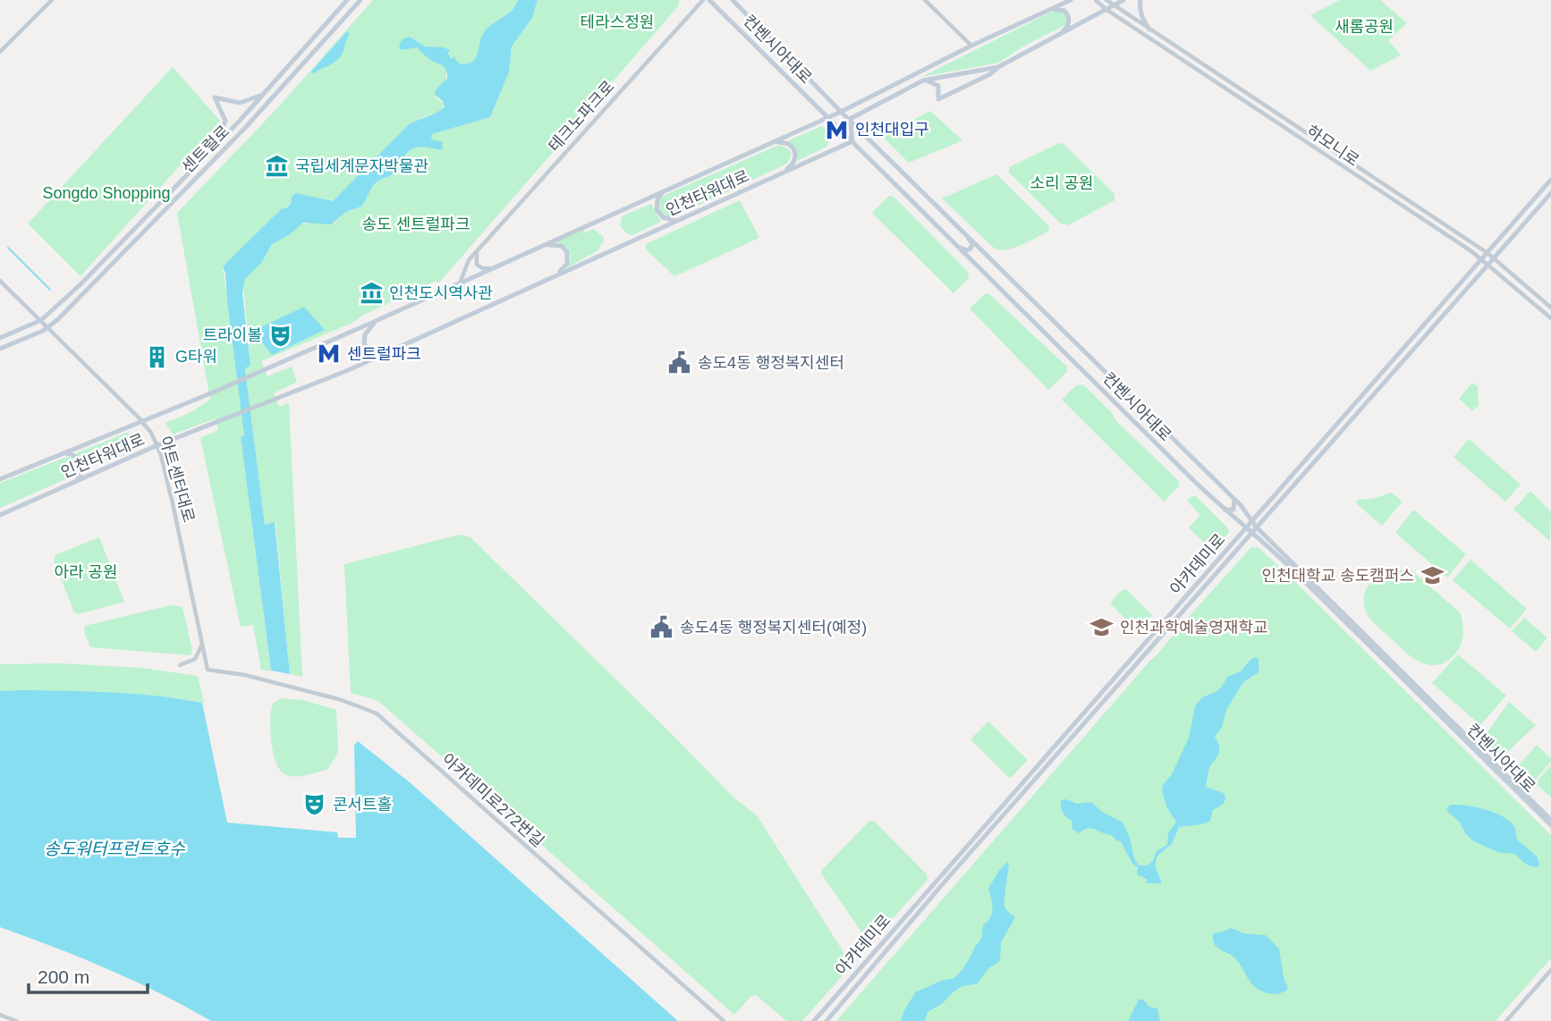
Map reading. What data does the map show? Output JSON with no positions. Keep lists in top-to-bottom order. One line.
{"streets":{"main road":["컨벤시아대로","센트럴로","인천타워대로","아카데미로"],"street":["테크노파크로","하모니로","아트센터대로","아카데미로272번길"]},"crossings":[["컨벤시아대로","인천타워대로"],["컨벤시아대로","아카데미로"],["테크노파크로","인천타워대로"],["하모니로","아카데미로"],["센트럴로","아트센터대로"],["인천타워대로","아트센터대로"],["아트센터대로","아카데미로272번길"]],"water":["송도워터프런트호수"],"parks":["테라스정원","새롬공원","소리 공원","Songdo Shopping","송도 센트럴파크","아라 공원"],"places":{"metro station":["인천대입구","센트럴파크"],"museum":["국립세계문자박물관","인천도시역사관"],"theatre":["트라이볼","콘서트홀"],"building":["G타워"],"public building":["송도4동 행정복지센터","송도4동 행정복지센터(예정)"],"school or university":["인천대학교 송도캠퍼스","인천과학예술영재학교"]},"scale_bar":"200 m"}
